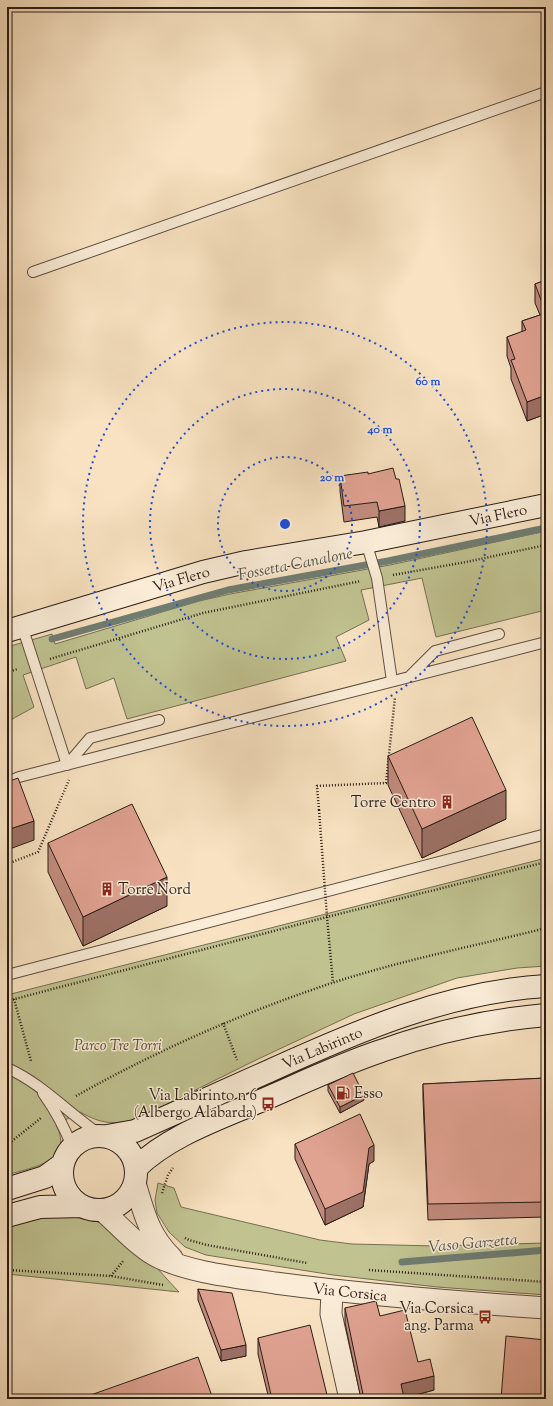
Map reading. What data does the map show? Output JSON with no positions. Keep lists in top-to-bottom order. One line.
{"streets":{"main road":["Via Flero","Via Labirinto","Via Corsica"]},"crossings":[["Via Labirinto","Via Corsica"]],"water":["Fossetta Canalone","Vaso Garzetta"],"parks":["Parco Tre Torri"],"places":{"building":["Torre Centro","Torre Nord"],"fuel station":["Esso"],"bus stop":["Via Labirinto n 6 (Albergo Alabarda)","Via Corsica ang. Parma"]},"rings":["60 m","40 m","20 m"]}
